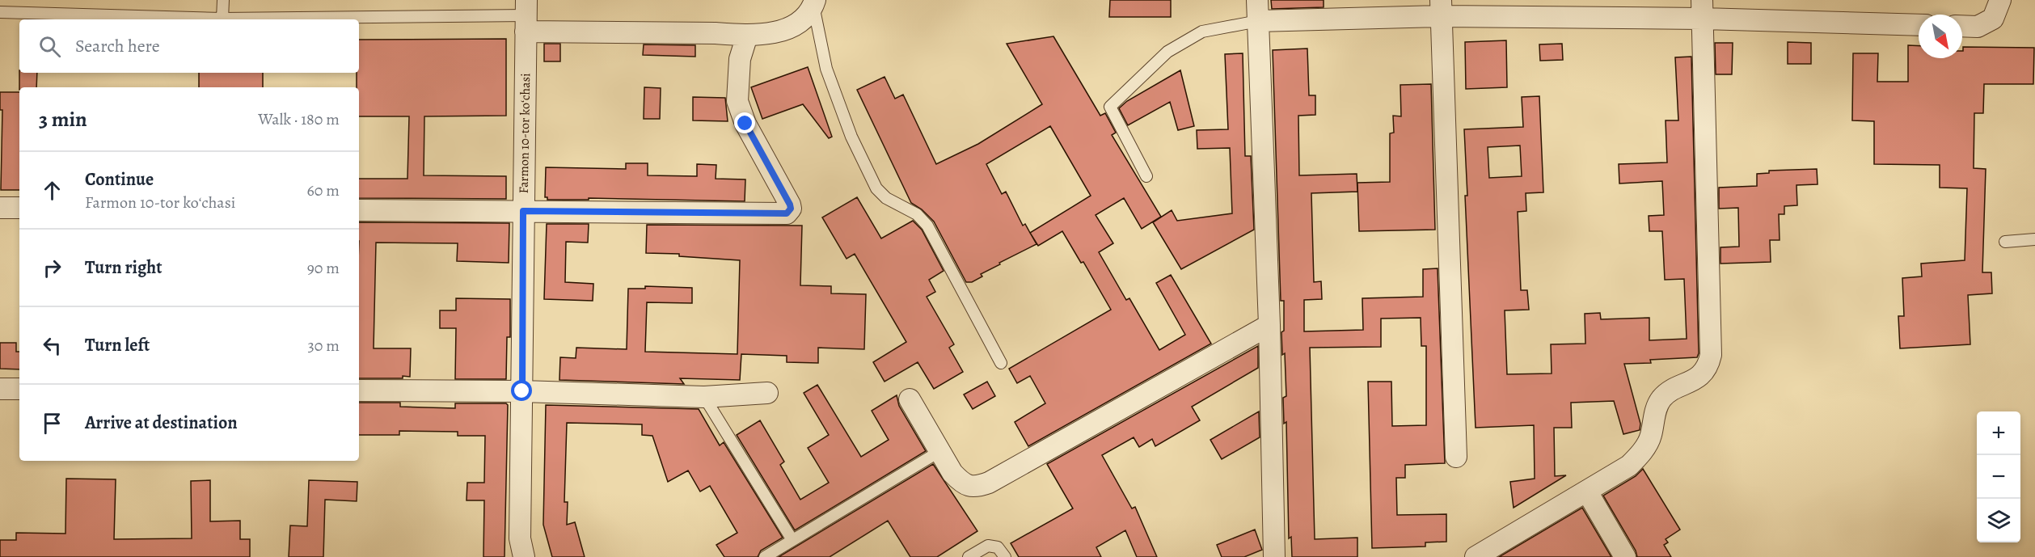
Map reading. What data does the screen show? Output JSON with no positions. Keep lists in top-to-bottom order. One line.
{"streets":{"street":["Farmon 10-tor koʻchasi"]},"north":"bottom right","page":{"search":"Search here","heading":["3 min","Walk · 180 m"],"list":[["Continue","Farmon 10-tor koʻchasi","60 m"],["Turn right","90 m"],["Turn left","30 m"],"Arrive at destination"],"map_buttons":["+","−"]}}
